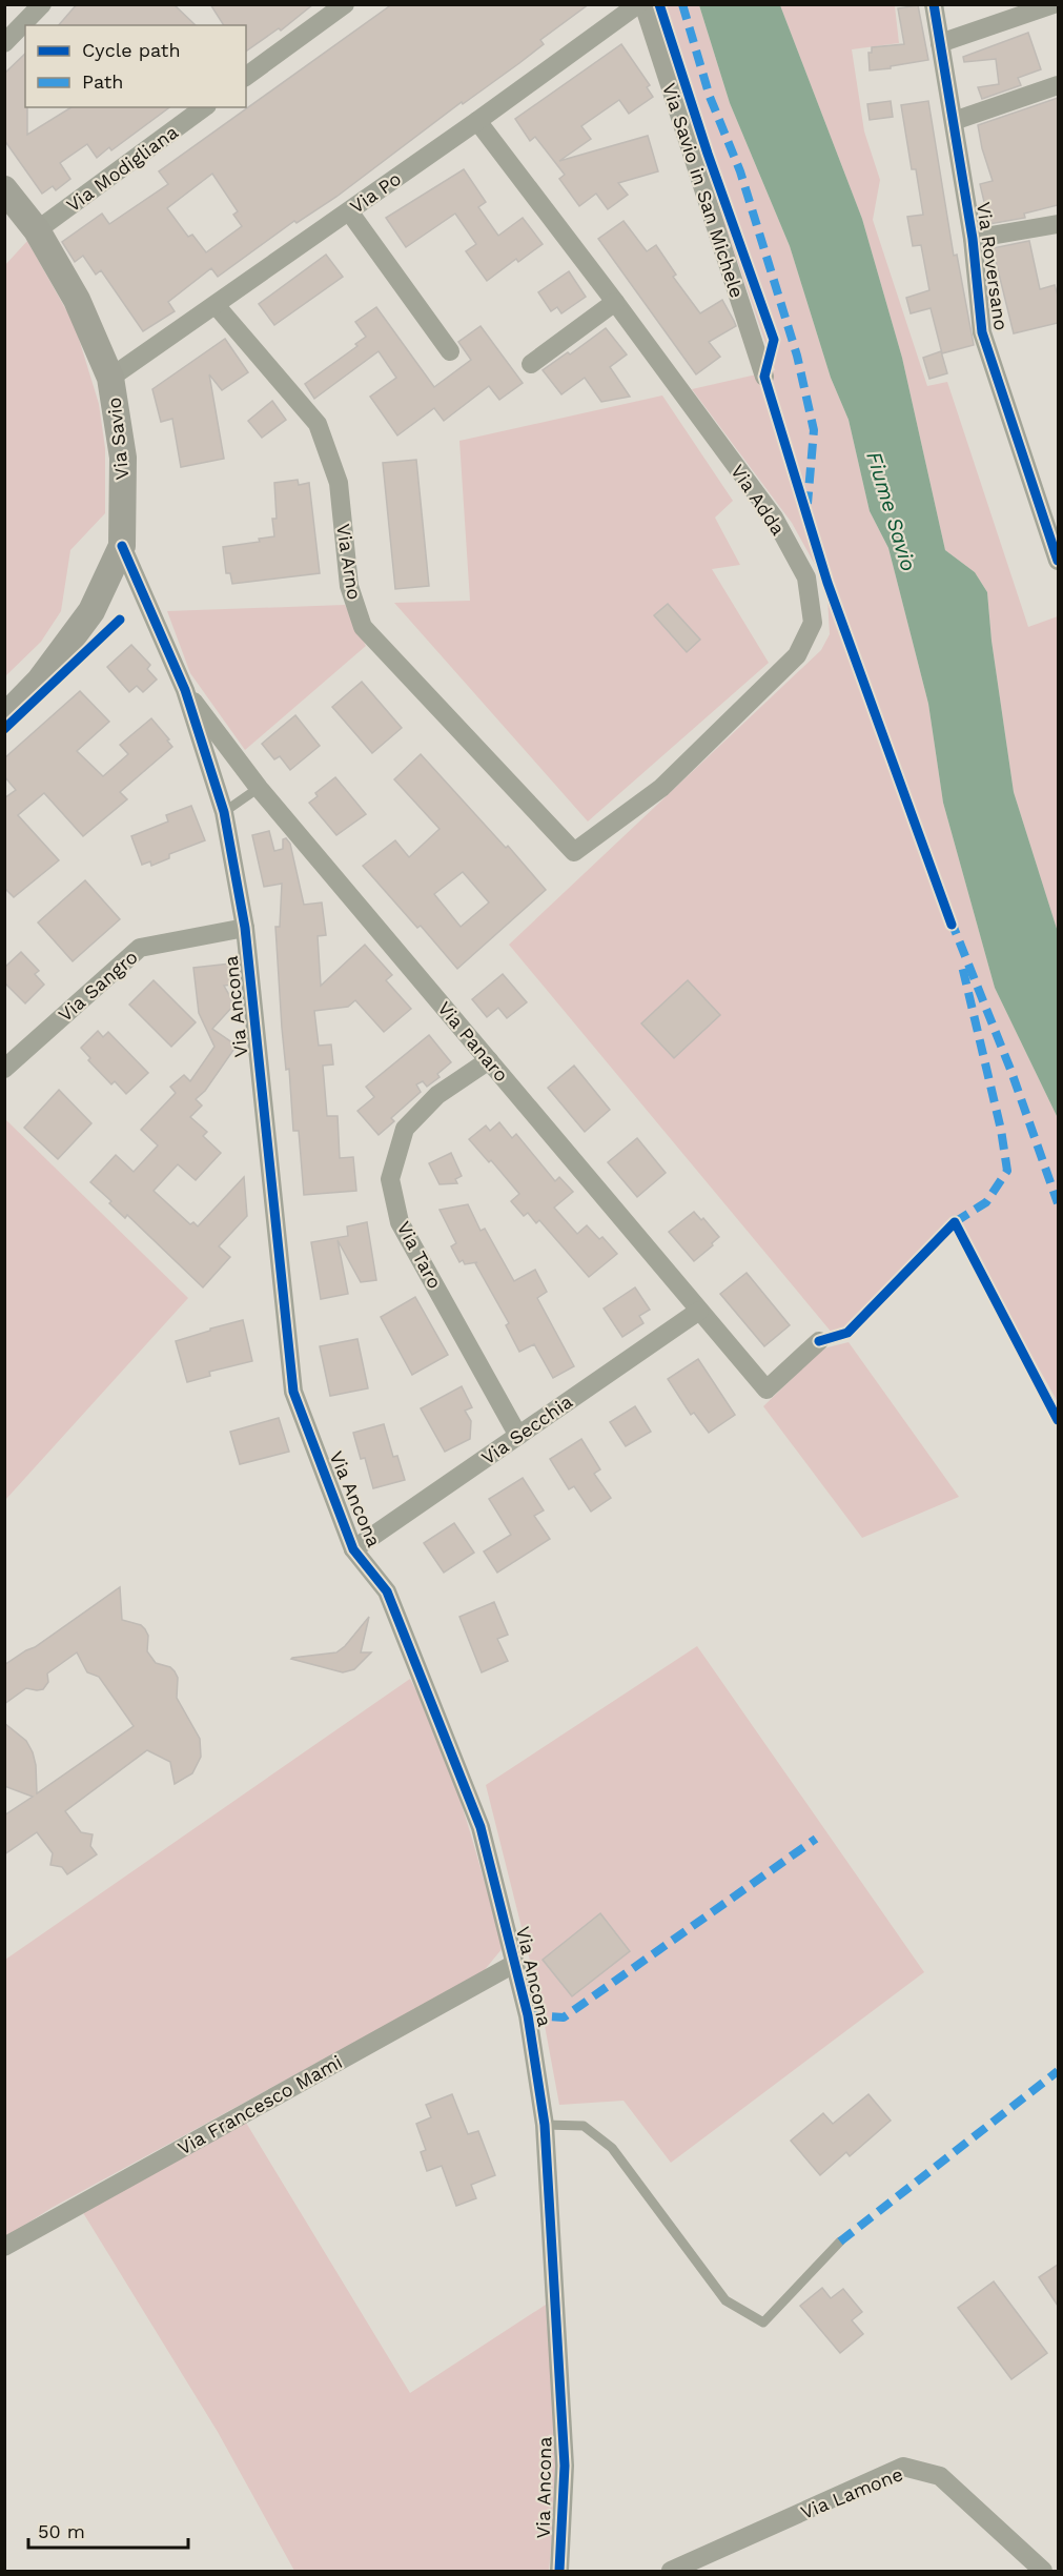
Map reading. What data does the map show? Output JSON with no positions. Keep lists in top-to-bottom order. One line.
{"streets":{"street":["Via Modigliana","Via Savio in San Michele","Via Po","Via Roversano","Via Savio","Via Adda","Via Arno","Via Sangro","Via Ancona","Via Panaro","Via Taro","Via Secchia","Via Francesco Mami","Via Lamone"]},"crossings":[["Via Modigliana","Via Savio"],["Via Po","Via Savio"],["Via Po","Via Adda"],["Via Po","Via Arno"],["Via Savio","Via Ancona"],["Via Adda","Via Arno"],["Via Sangro","Via Ancona"],["Via Ancona","Via Panaro"],["Via Ancona","Via Secchia"],["Via Ancona","Via Francesco Mami"],["Via Panaro","Via Taro"],["Via Panaro","Via Secchia"],["Via Taro","Via Secchia"]],"water":["Fiume Savio"],"legend":["Cycle path","Path"],"scale_bar":"50 m"}
